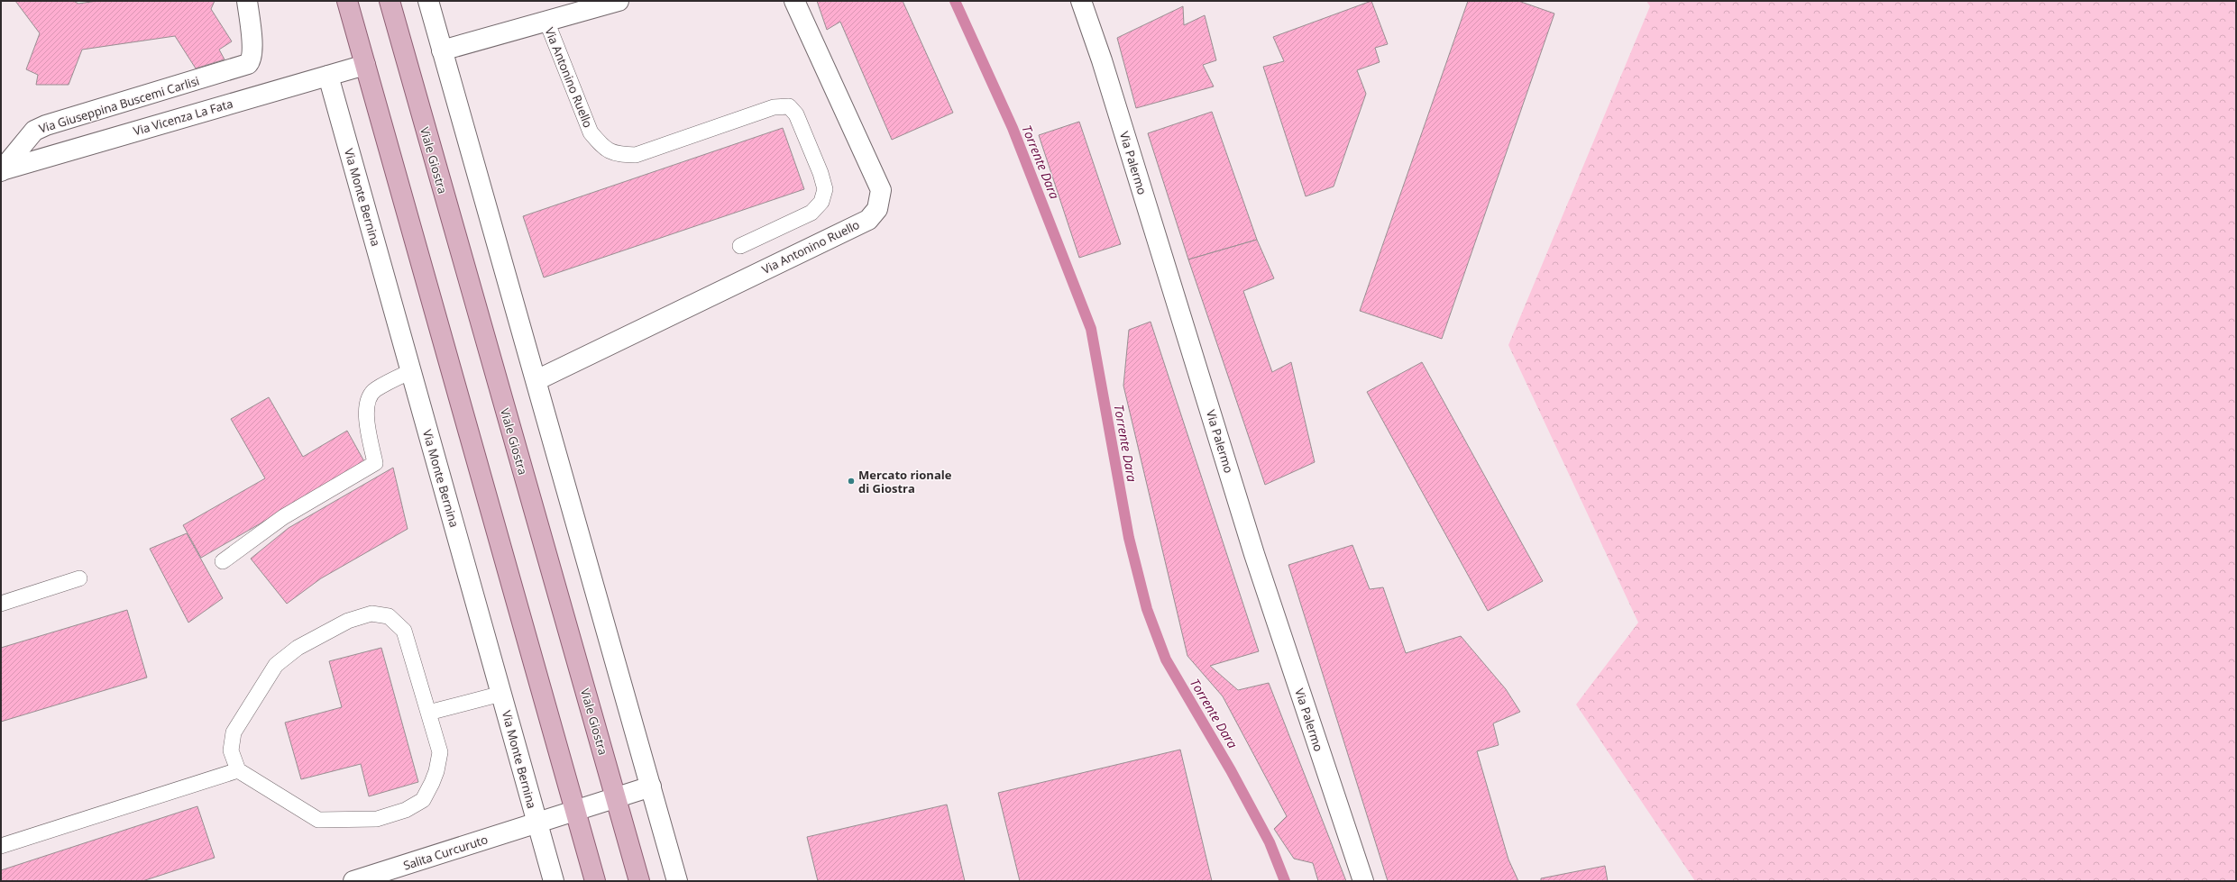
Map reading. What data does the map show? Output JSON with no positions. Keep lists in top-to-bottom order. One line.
{"streets":{"main road":["Viale Giostra"],"street":["Via Antonino Ruello","Via Giuseppina Buscemi Carlisi","Via Vicenza La Fata","Via Palermo","Via Monte Bernina","Salita Curcuruto"]},"crossings":[["Via Giuseppina Buscemi Carlisi","Via Vicenza La Fata"],["Via Vicenza La Fata","Via Monte Bernina"],["Viale Giostra","Salita Curcuruto"],["Via Monte Bernina","Salita Curcuruto"]],"water":["Torrente Dara"],"places":["Mercato rionale di Giostra"]}
